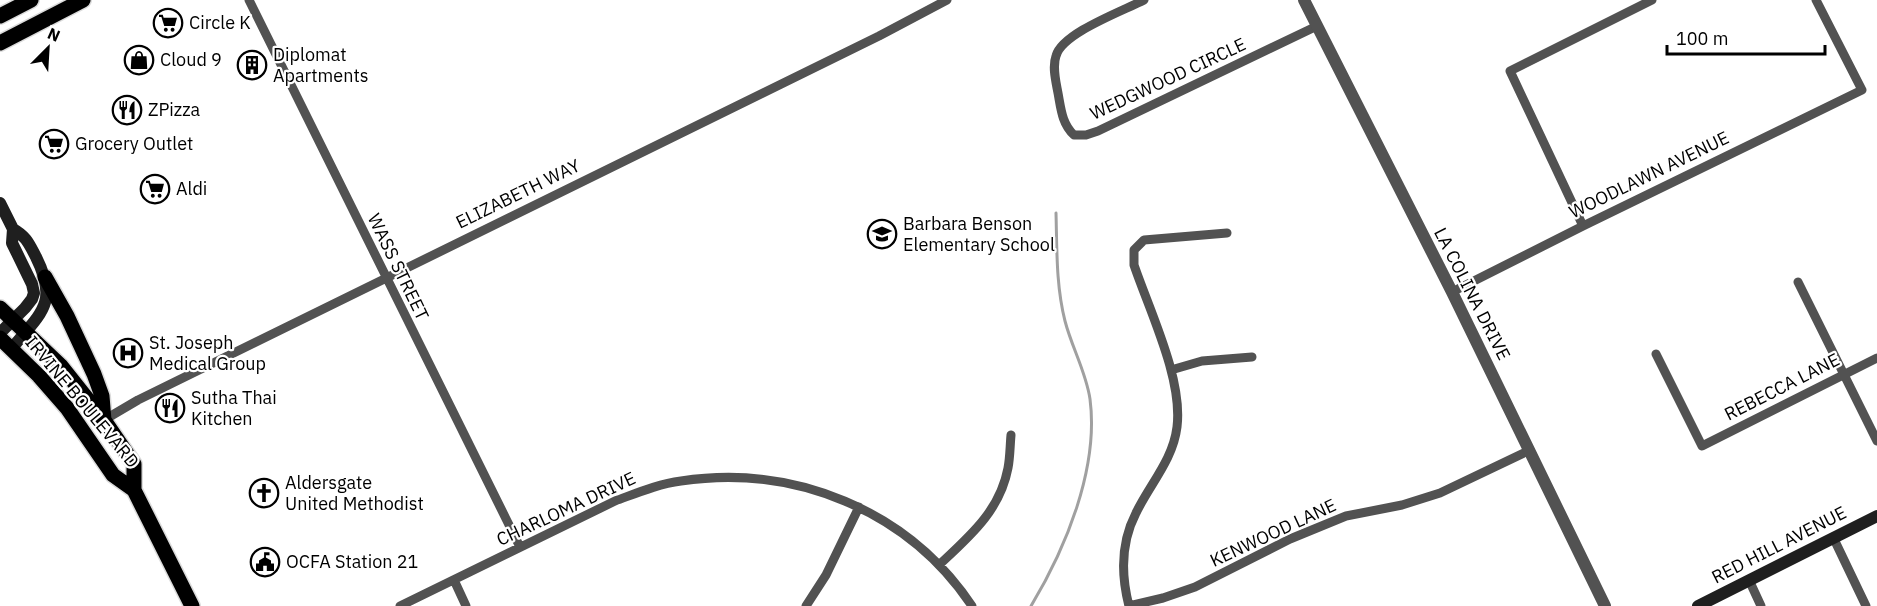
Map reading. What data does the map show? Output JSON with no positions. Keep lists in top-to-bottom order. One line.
{"streets":{"main road":["IRVINE BOULEVARD","RED HILL AVENUE"],"street":["WEDGWOOD CIRCLE","WOODLAWN AVENUE","ELIZABETH WAY","WASS STREET","LA COLINA DRIVE","REBECCA LANE","CHARLOMA DRIVE","KENWOOD LANE"]},"crossings":[["WEDGWOOD CIRCLE","LA COLINA DRIVE"],["WOODLAWN AVENUE","LA COLINA DRIVE"],["ELIZABETH WAY","WASS STREET"],["ELIZABETH WAY","IRVINE BOULEVARD"],["WASS STREET","CHARLOMA DRIVE"],["LA COLINA DRIVE","KENWOOD LANE"]],"places":{"supermarket":["Circle K","Grocery Outlet","Aldi"],"shop":["Cloud 9"],"building":["Diplomat Apartments"],"restaurant":["ZPizza","Sutha Thai Kitchen"],"school or university":["Barbara Benson Elementary School"],"hospital":["St. Joseph Medical Group"],"church":["Aldersgate United Methodist"],"public building":["OCFA Station 21"]},"scale_bar":"100 m","north":"top right"}
